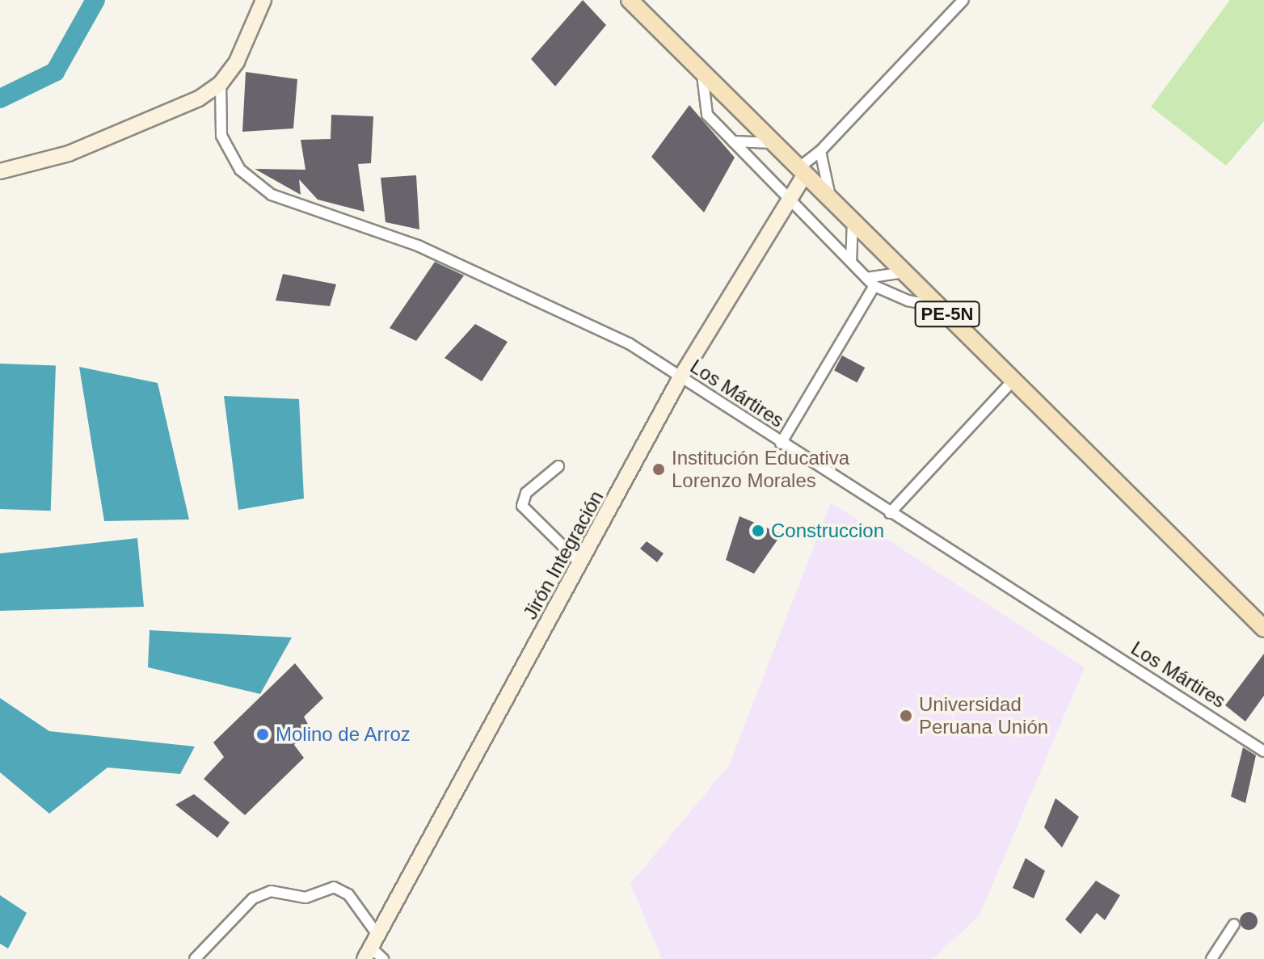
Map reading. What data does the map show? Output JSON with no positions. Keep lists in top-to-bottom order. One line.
{"streets":{"main road":["PE-5N"],"street":["Los Mártires","Jirón Integración"]},"crossings":[["PE-5N","Jirón Integración"],["Los Mártires","Jirón Integración"]],"places":["Institución Educativa Lorenzo Morales","Construccion","Universidad Peruana Unión","Molino de Arroz"]}
